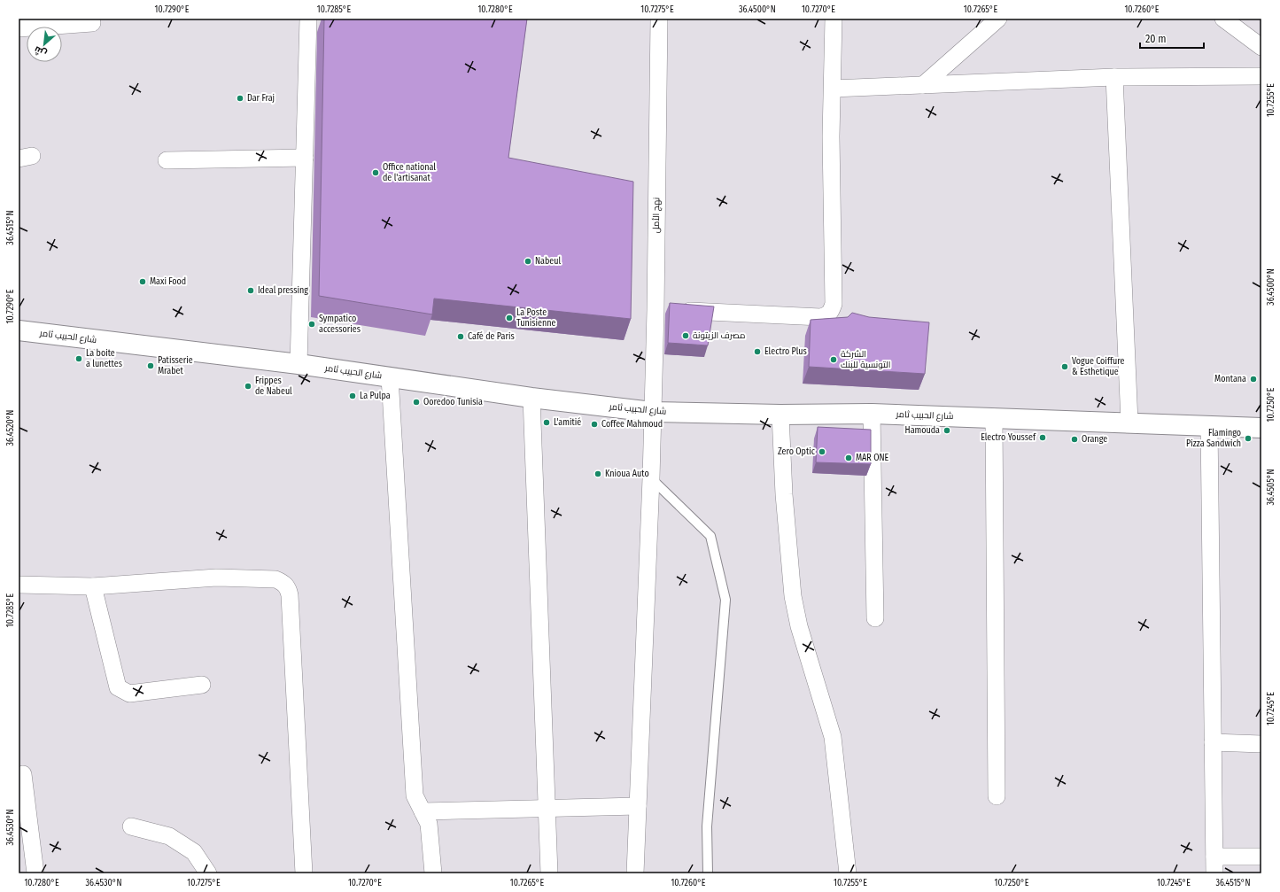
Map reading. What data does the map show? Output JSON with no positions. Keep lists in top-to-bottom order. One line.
{"streets":{"main road":["شارع الحبيب ثامر"],"street":["نهج الأمل"]},"crossings":[["نهج الأمل","شارع الحبيب ثامر"]],"places":["Dar Fraj","Office national de l'artisanat","Nabeul","Maxi Food","Ideal pressing","La Poste Tunisienne","Sympatico accessories","مصرف الزيتونة","Café de Paris","Electro Plus","La boite a lunettes","الشركة التونسية للبنك","Patisserie Mrabet","Vogue Coiffure & Esthetique","Montana","Frippes de Nabeul","La Pulpa","Ooredoo Tunisia","L'amitié","Coffee Mahmoud","Hamouda","Electro Youssef","Flamingo Pizza Sandwich","Orange","Zero Optic","MAR ONE","Knioua Auto"],"scale_bar":"20 m","north":"bottom left","coordinates":["10.7290°E","10.7285°E","10.7280°E","10.7275°E","36.4500°N","10.7270°E","10.7265°E","10.7260°E","10.7255°E","36.4515°N","10.7250°E","36.4520°N","36.4505°N","10.7245°E","36.4530°N"]}
